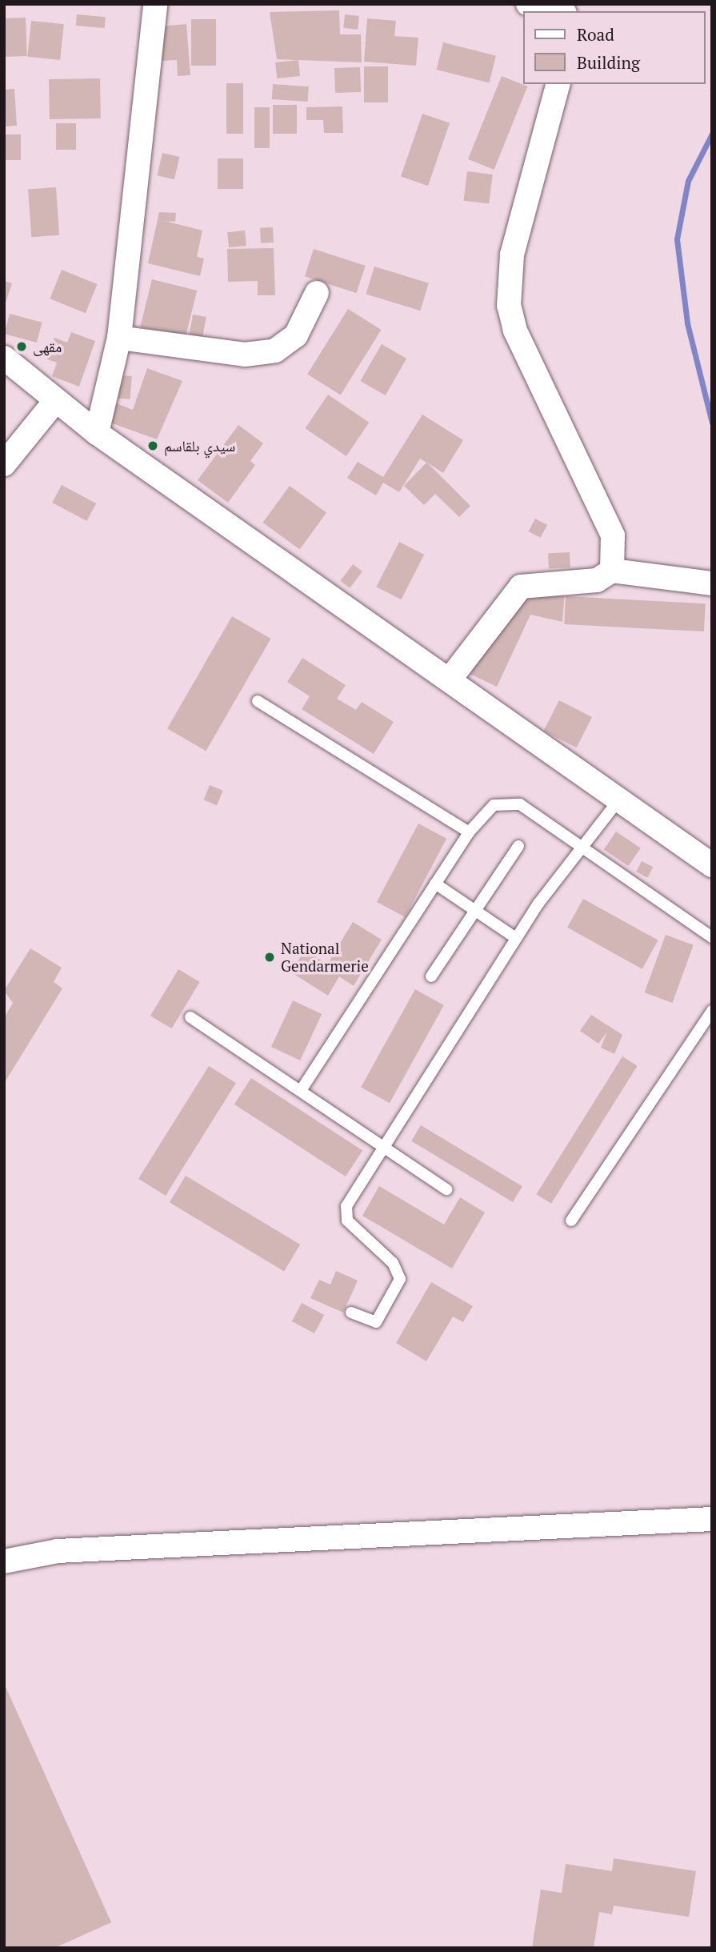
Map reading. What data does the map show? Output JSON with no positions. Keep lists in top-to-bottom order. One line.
{"places":["مقهى","سيدي بلقاسم","National Gendarmerie"],"legend":["Road","Building"]}
